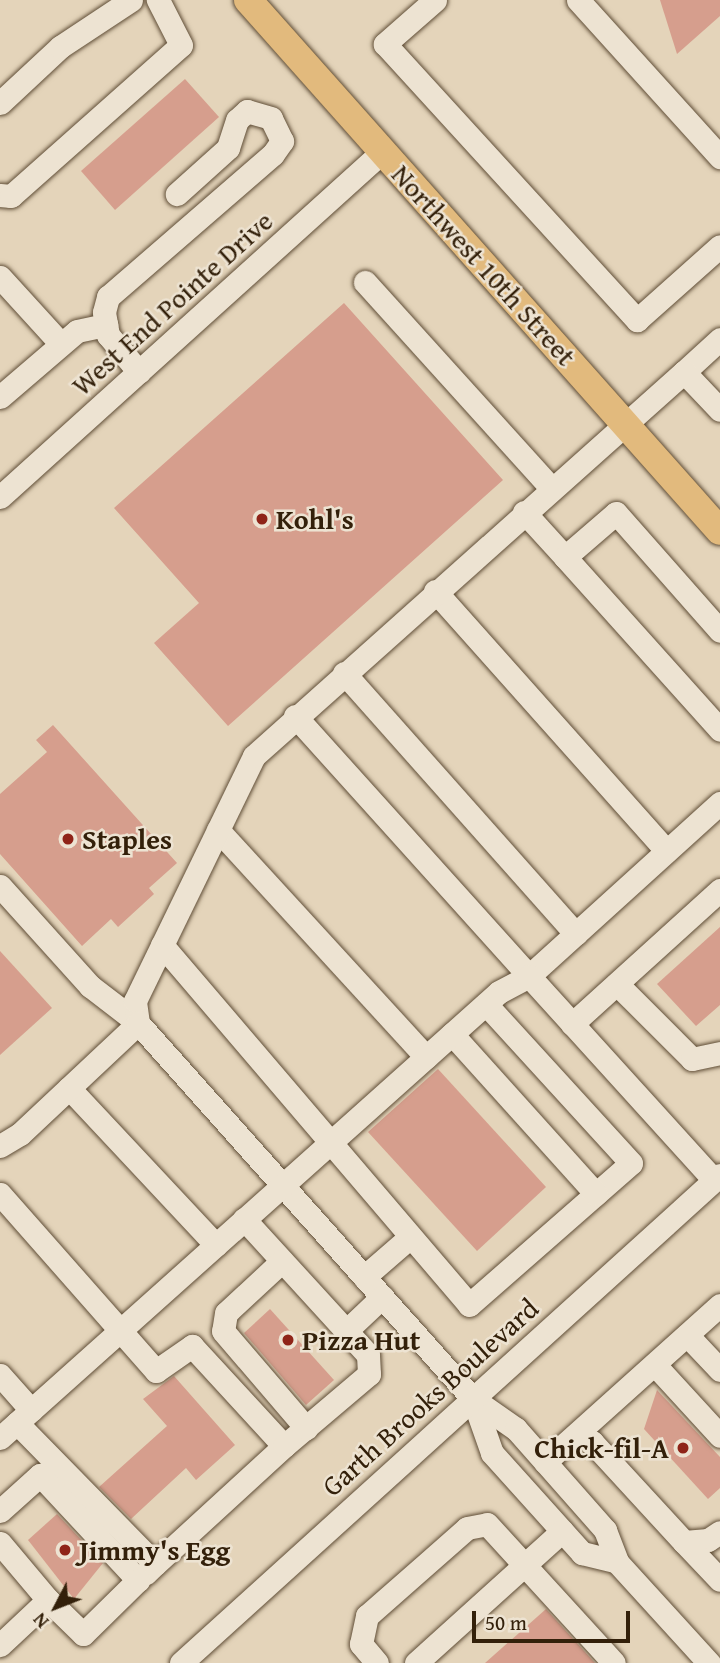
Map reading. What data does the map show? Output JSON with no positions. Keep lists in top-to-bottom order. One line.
{"streets":{"main road":["Northwest 10th Street"],"street":["West End Pointe Drive","Garth Brooks Boulevard"]},"crossings":[["Northwest 10th Street","West End Pointe Drive"]],"places":["Kohl's","Staples","Pizza Hut","Chick-fil-A","Jimmy's Egg"],"scale_bar":"50 m","north":"bottom left"}
